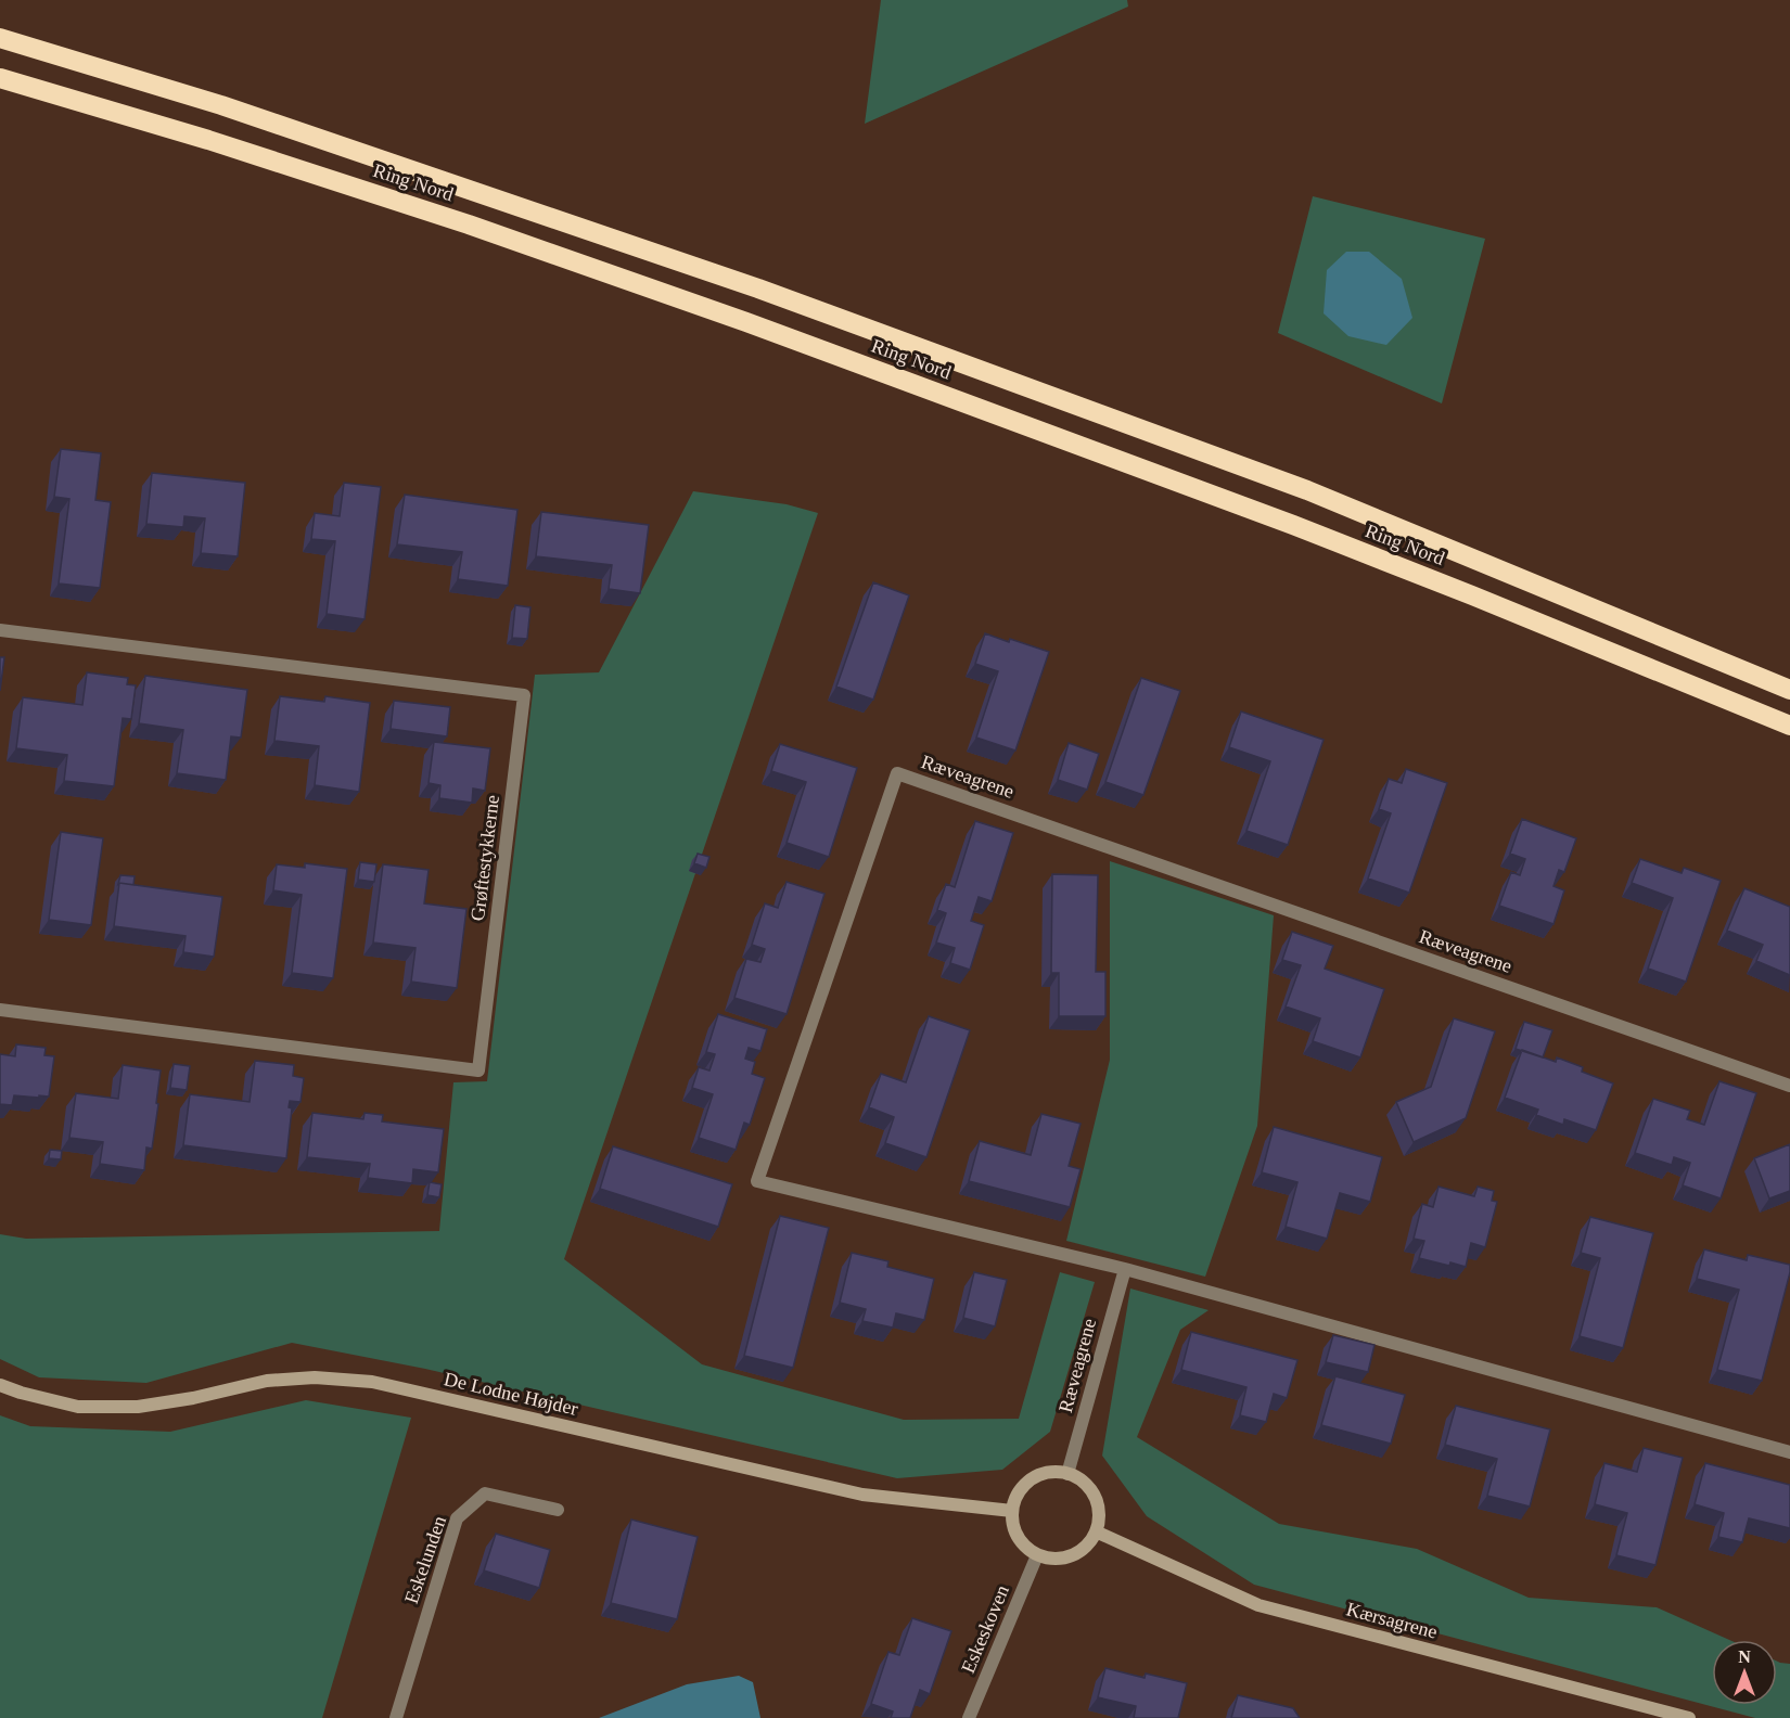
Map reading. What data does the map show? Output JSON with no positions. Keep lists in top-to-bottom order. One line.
{"streets":{"highway":["Ring Nord"],"street":["Ræveagrene","Grøftestykkerne","De Lodne Højder","Eskelunden","Kærsagrene","Eskeskoven"]},"crossings":[["Ræveagrene","De Lodne Højder"],["Ræveagrene","Kærsagrene"],["Ræveagrene","Eskeskoven"],["De Lodne Højder","Kærsagrene"],["De Lodne Højder","Eskeskoven"],["Kærsagrene","Eskeskoven"]],"north":"top"}
